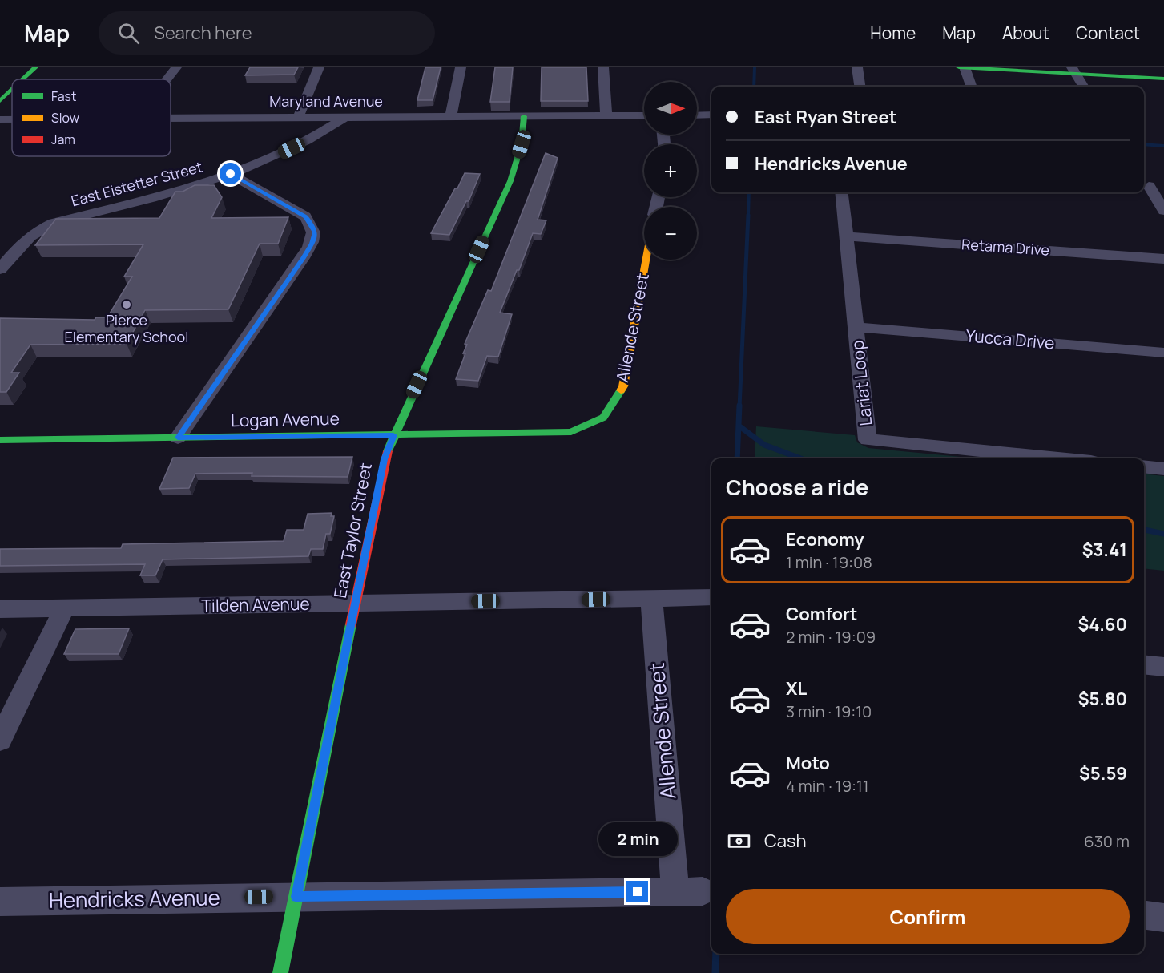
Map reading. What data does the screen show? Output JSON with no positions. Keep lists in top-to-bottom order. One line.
{"streets":{"street":["Maryland Avenue","East Eistetter Street","Retama Drive","Allende Street","Yucca Drive","Lariat Loop","Logan Avenue","East Taylor Street","Tilden Avenue","Hendricks Avenue"]},"crossings":[["Maryland Avenue","East Eistetter Street"],["Maryland Avenue","East Taylor Street"],["Retama Drive","Lariat Loop"],["Allende Street","Logan Avenue"],["Allende Street","Tilden Avenue"],["Allende Street","Hendricks Avenue"],["Yucca Drive","Lariat Loop"],["Logan Avenue","East Taylor Street"],["East Taylor Street","Tilden Avenue"],["East Taylor Street","Hendricks Avenue"]],"places":["Pierce Elementary School"],"legend":["Fast","Slow","Jam"],"north":"right","page":{"header":"Map","search":"Search here","nav":["Home","Map","About","Contact"],"map_buttons":["+","−"],"banner":["East Ryan Street","Hendricks Avenue"],"heading":"Choose a ride","list":[{"name":"Economy","note":"1 min · 19:08","value":"$3.41"},{"name":"Comfort","note":"2 min · 19:09","value":"$4.60"},{"name":"XL","note":"3 min · 19:10","value":"$5.80"},{"name":"Moto","note":"4 min · 19:11","value":"$5.59"}],"pay":["Cash","630 m"],"bubble":"2 min","buttons":"Confirm"}}
